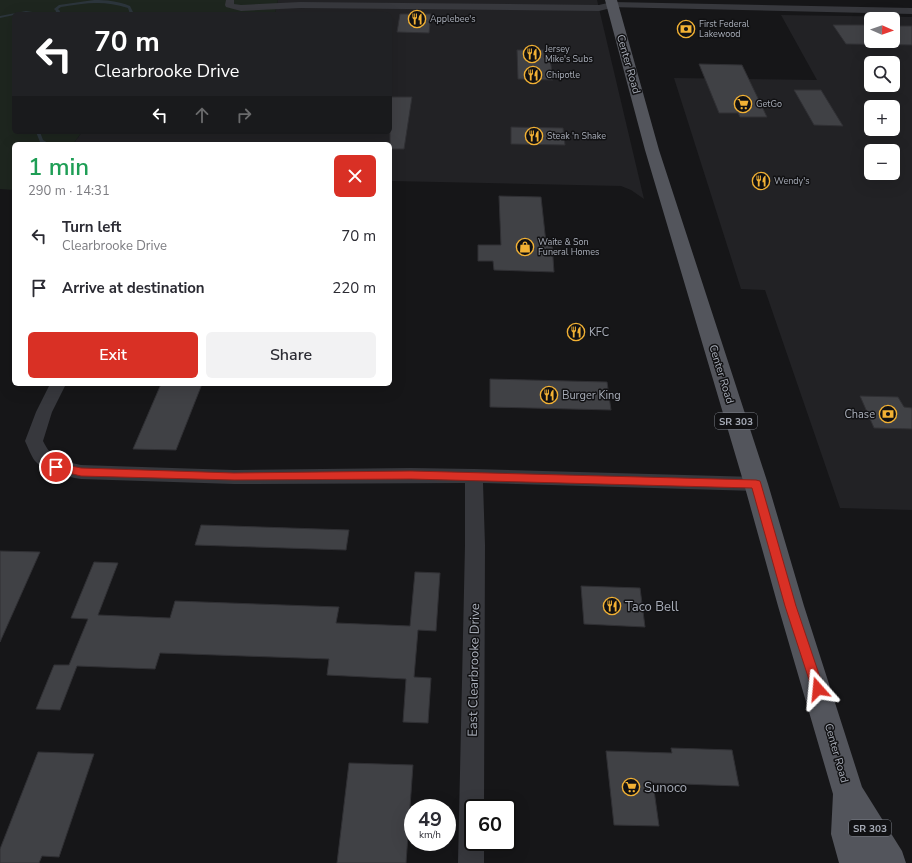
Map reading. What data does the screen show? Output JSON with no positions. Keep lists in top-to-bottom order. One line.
{"streets":{"main road":["Center Road","SR 303"],"street":["East Clearbrooke Drive"]},"places":{"restaurant":["Applebee's","Jersey Mike's Subs","Chipotle","Steak 'n Shake","Wendy's","KFC","Burger King","Taco Bell"],"bank":["First Federal Lakewood","Chase"],"supermarket":["GetGo","Sunoco"],"shop":["Waite & Son Funeral Homes"]},"north":"right","page":{"map_buttons":["+","−"],"turn":["70 m","Clearbrooke Drive"],"heading":["1 min","290 m · 14:31"],"list":[{"name":"Turn left","note":"Clearbrooke Drive","value":"70 m"},{"name":"Arrive at destination","value":"220 m"}],"buttons":["Exit","Share"],"speed":"49 km/h","limit":"60"}}
